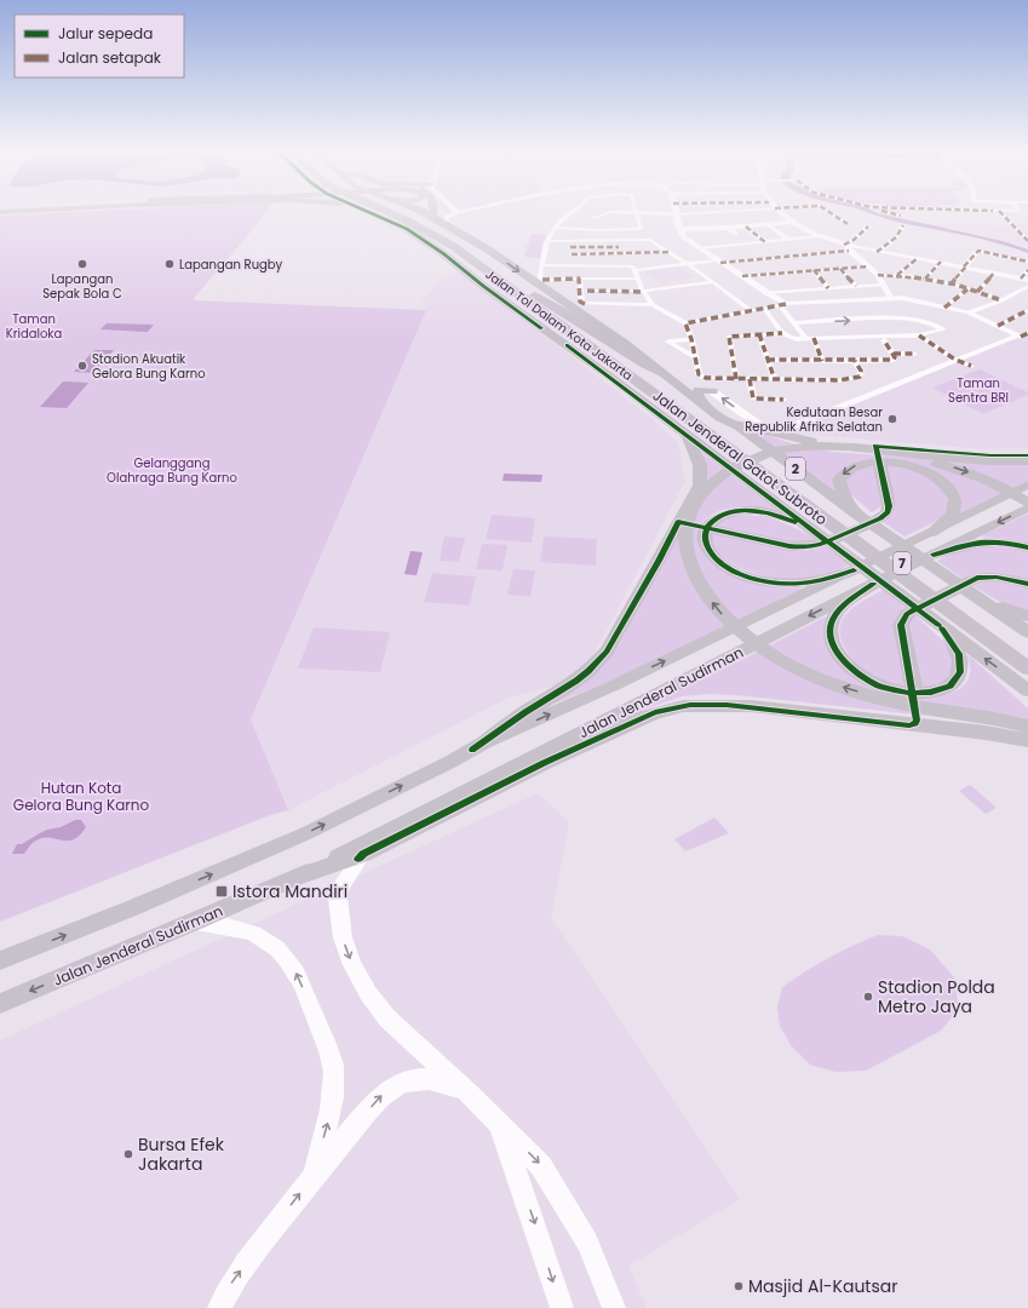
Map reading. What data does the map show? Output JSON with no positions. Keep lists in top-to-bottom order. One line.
{"streets":{"highway":["Jalan Tol Dalam Kota Jakarta","Jalan Jenderal Gatot Subroto","2","7"],"main road":["Jalan Jenderal Sudirman"]},"crossings":[["Jalan Tol Dalam Kota Jakarta","7"]],"parks":["Taman Kridaloka","Taman Sentra BRI","Gelanggang Olahraga Bung Karno","Hutan Kota Gelora Bung Karno"],"places":{"other":["Lapangan Sepak Bola C","Lapangan Rugby","Stadion Akuatik Gelora Bung Karno","Kedutaan Besar Republik Afrika Selatan","Stadion Polda Metro Jaya","Bursa Efek Jakarta","Masjid Al-Kautsar"],"transit":["Istora Mandiri"]},"legend":["Jalur sepeda","Jalan setapak"]}
